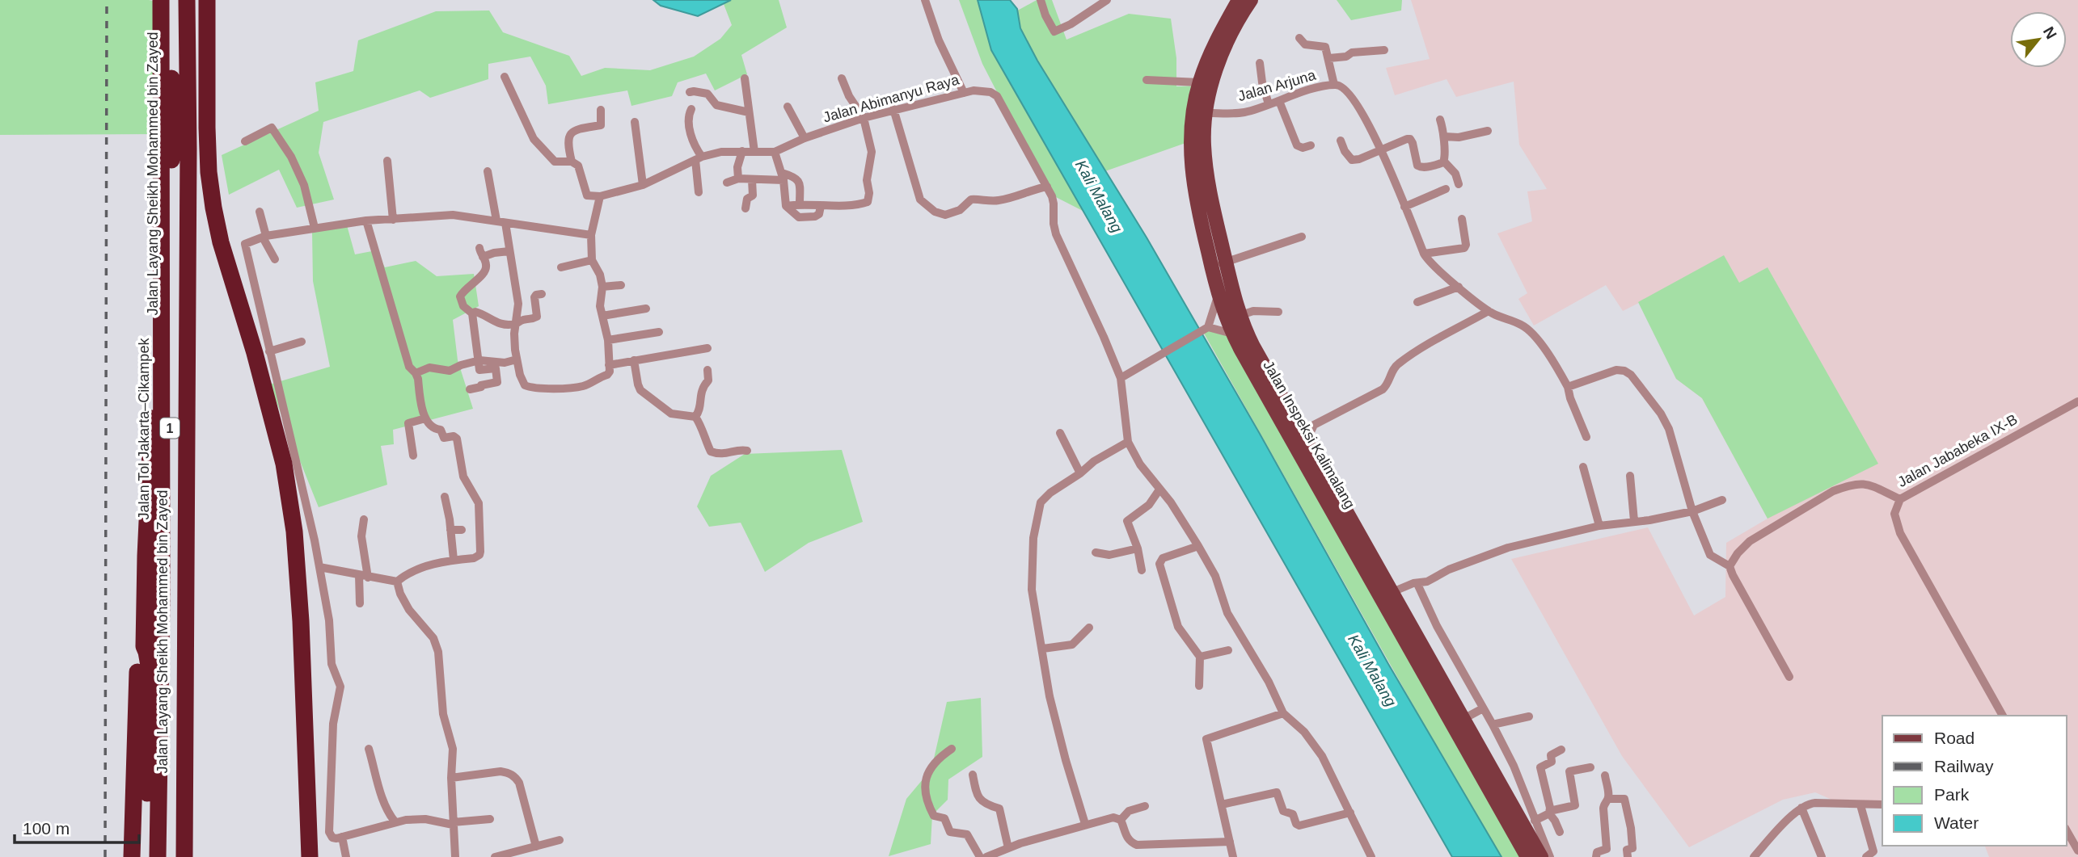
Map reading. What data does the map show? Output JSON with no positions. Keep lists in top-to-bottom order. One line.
{"streets":{"highway":["Jalan Layang Sheikh Mohammed bin Zayed","1","Jalan Tol Jakarta–Cikampek"],"main road":["Jalan Inspeksi Kalimalang"],"street":["Jalan Arjuna","Jalan Abimanyu Raya","Jalan Jababeka IX-B"]},"crossings":[["Jalan Arjuna","Jalan Inspeksi Kalimalang"]],"water":["Kali Malang"],"legend":["Road","Railway","Park","Water"],"scale_bar":"100 m","north":"top right"}
